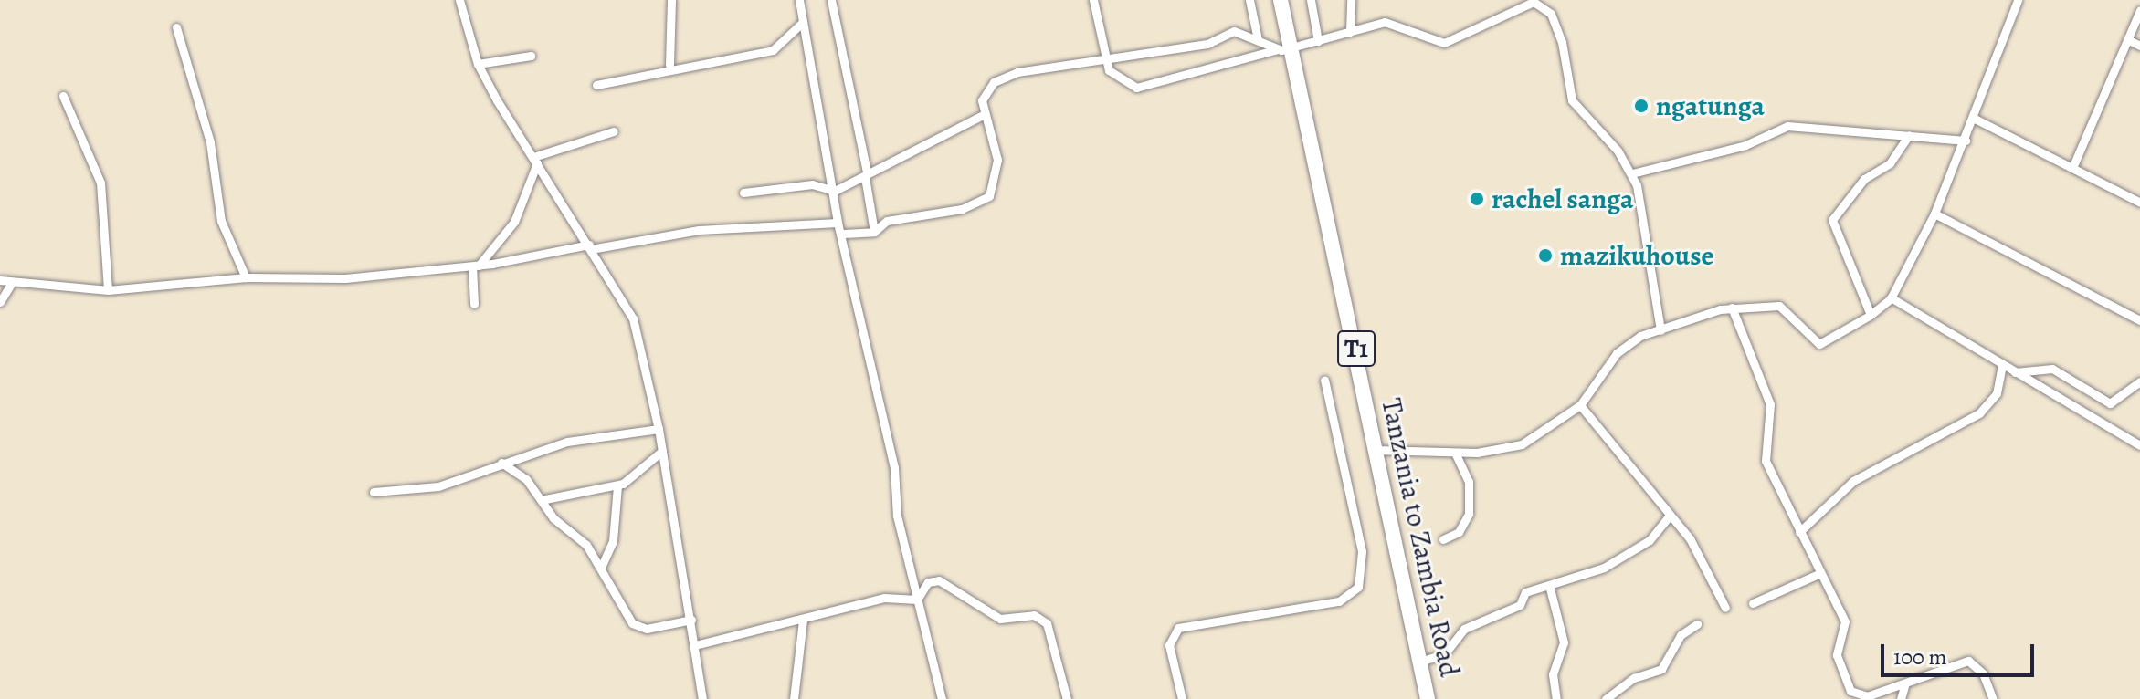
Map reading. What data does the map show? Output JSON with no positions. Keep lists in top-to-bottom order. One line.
{"streets":{"highway":["T1","Tanzania to Zambia Road"]},"places":["ngatunga","rachel sanga","mazikuhouse"],"scale_bar":"100 m"}
